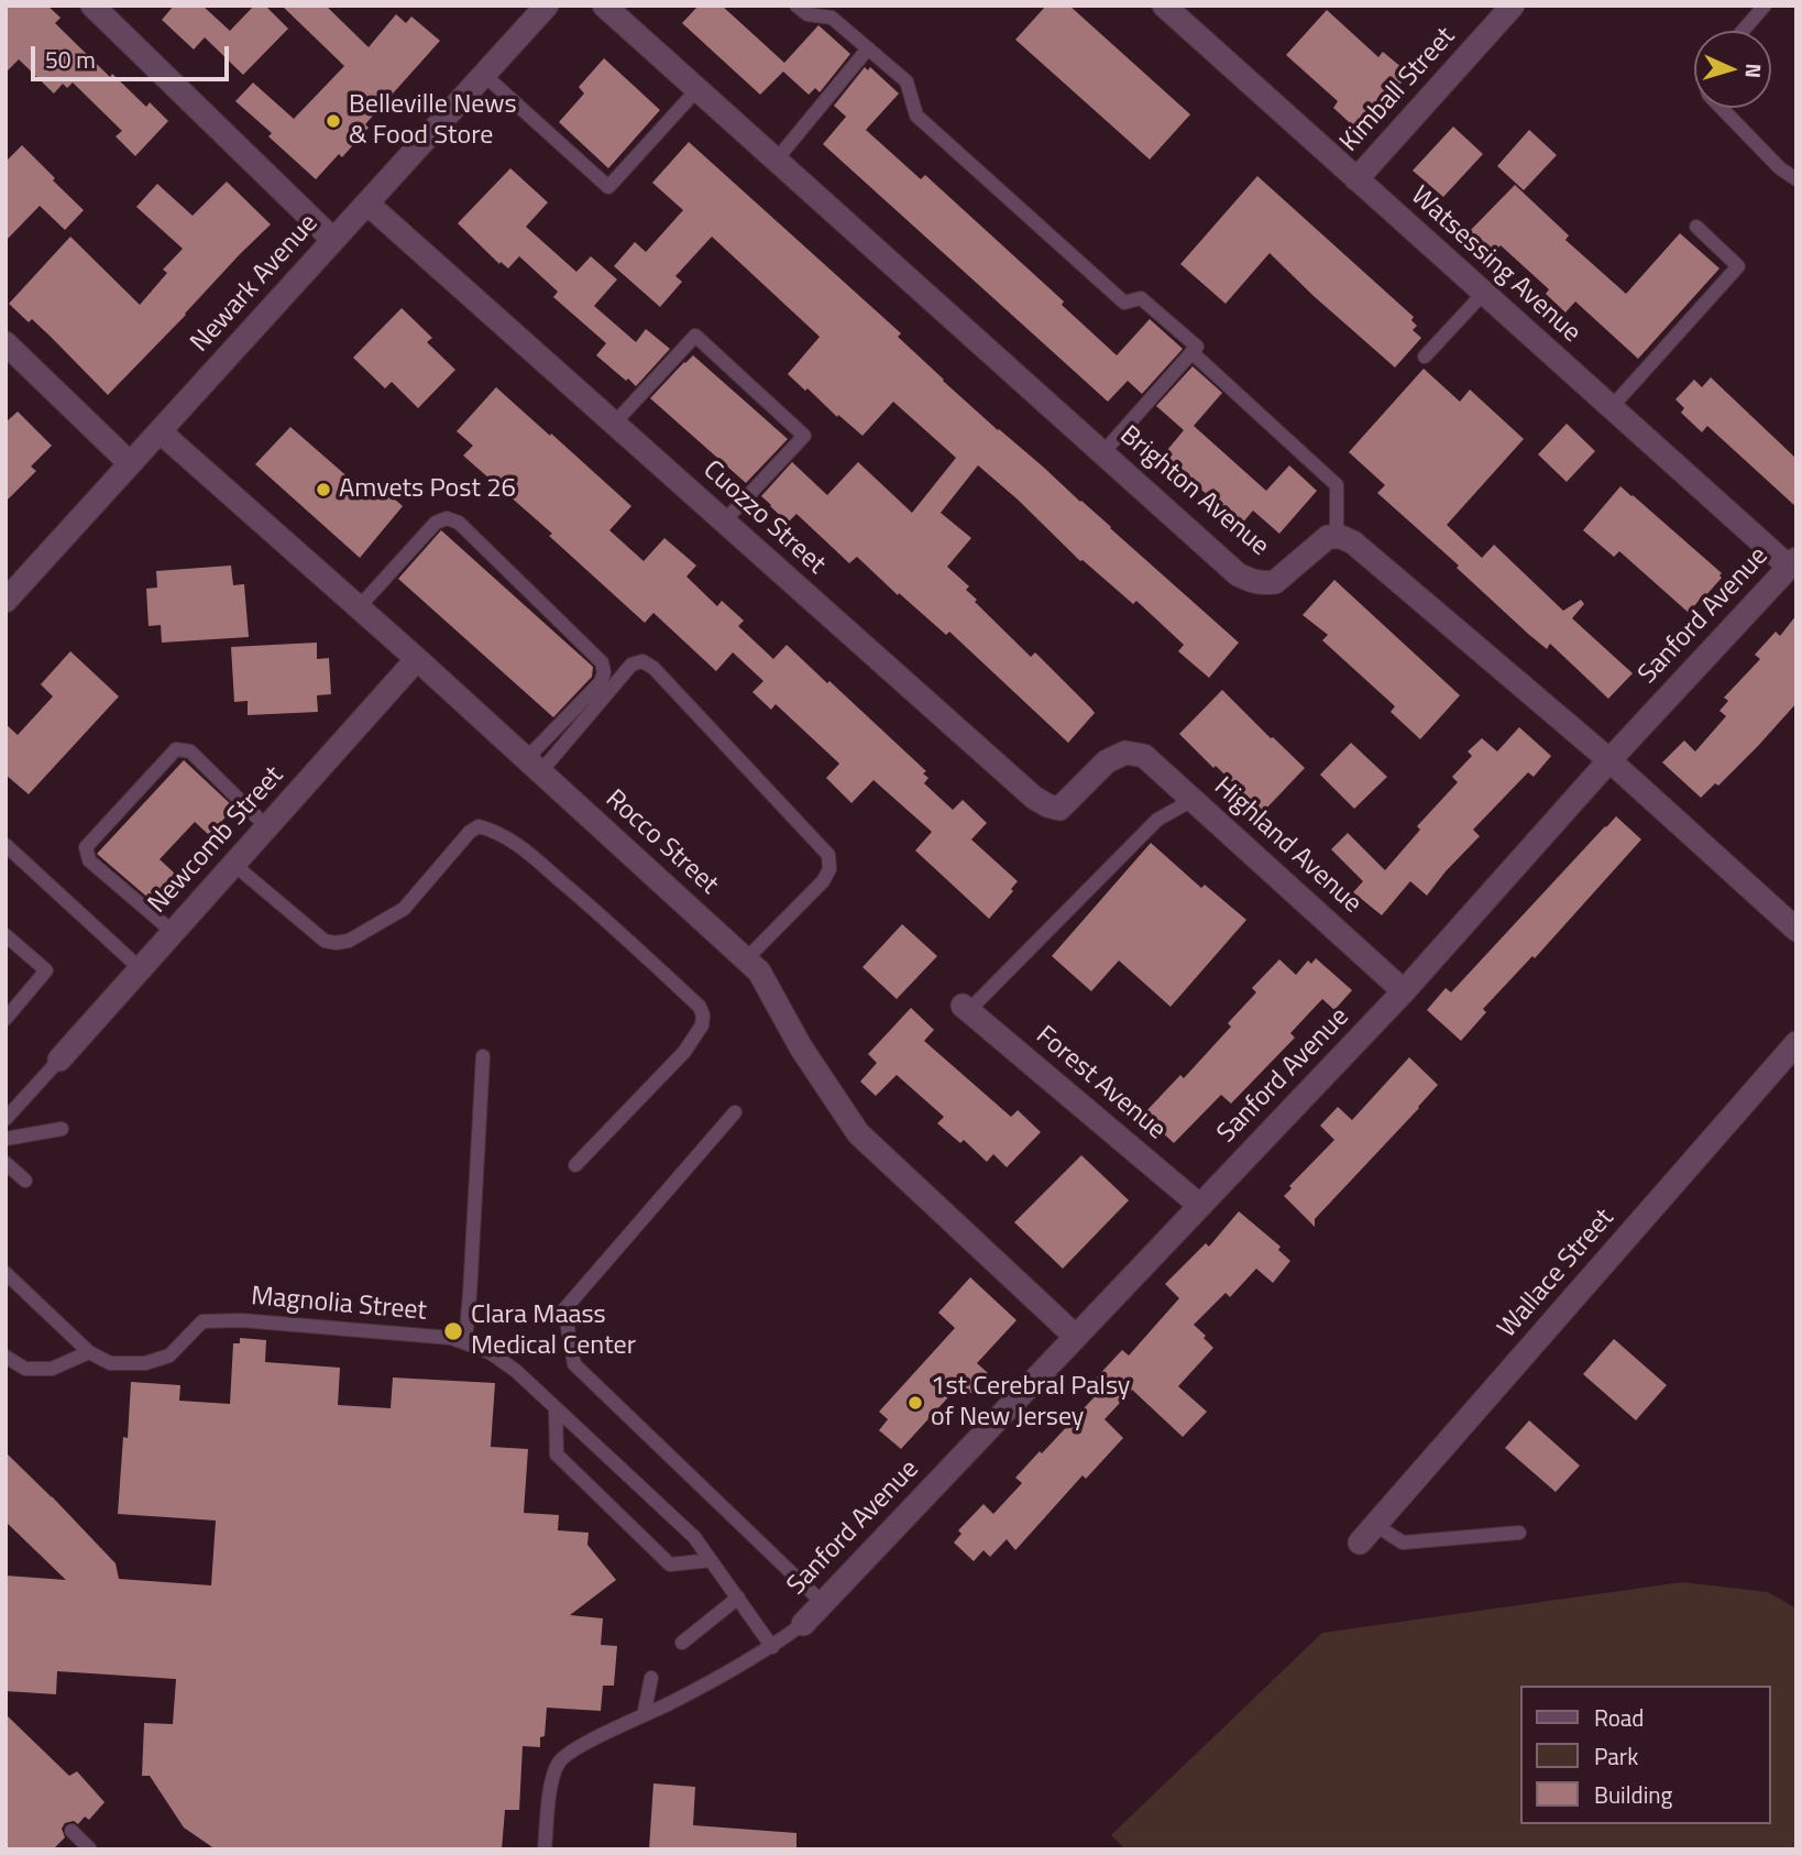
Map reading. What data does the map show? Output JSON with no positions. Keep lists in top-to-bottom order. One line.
{"streets":{"street":["Kimball Street","Watsessing Avenue","Newark Avenue","Brighton Avenue","Cuozzo Street","Sanford Avenue","Newcomb Street","Rocco Street","Highland Avenue","Forest Avenue","Wallace Street"],"lane":["Magnolia Street"]},"crossings":[["Kimball Street","Watsessing Avenue"],["Watsessing Avenue","Sanford Avenue"],["Newark Avenue","Cuozzo Street"],["Newark Avenue","Rocco Street"],["Cuozzo Street","Highland Avenue"],["Sanford Avenue","Rocco Street"],["Sanford Avenue","Highland Avenue"],["Sanford Avenue","Forest Avenue"],["Newcomb Street","Rocco Street"]],"places":["Belleville News & Food Store","Amvets Post 26","Clara Maass Medical Center","1st Cerebral Palsy of New Jersey"],"legend":["Road","Park","Building"],"scale_bar":"50 m","north":"right"}
